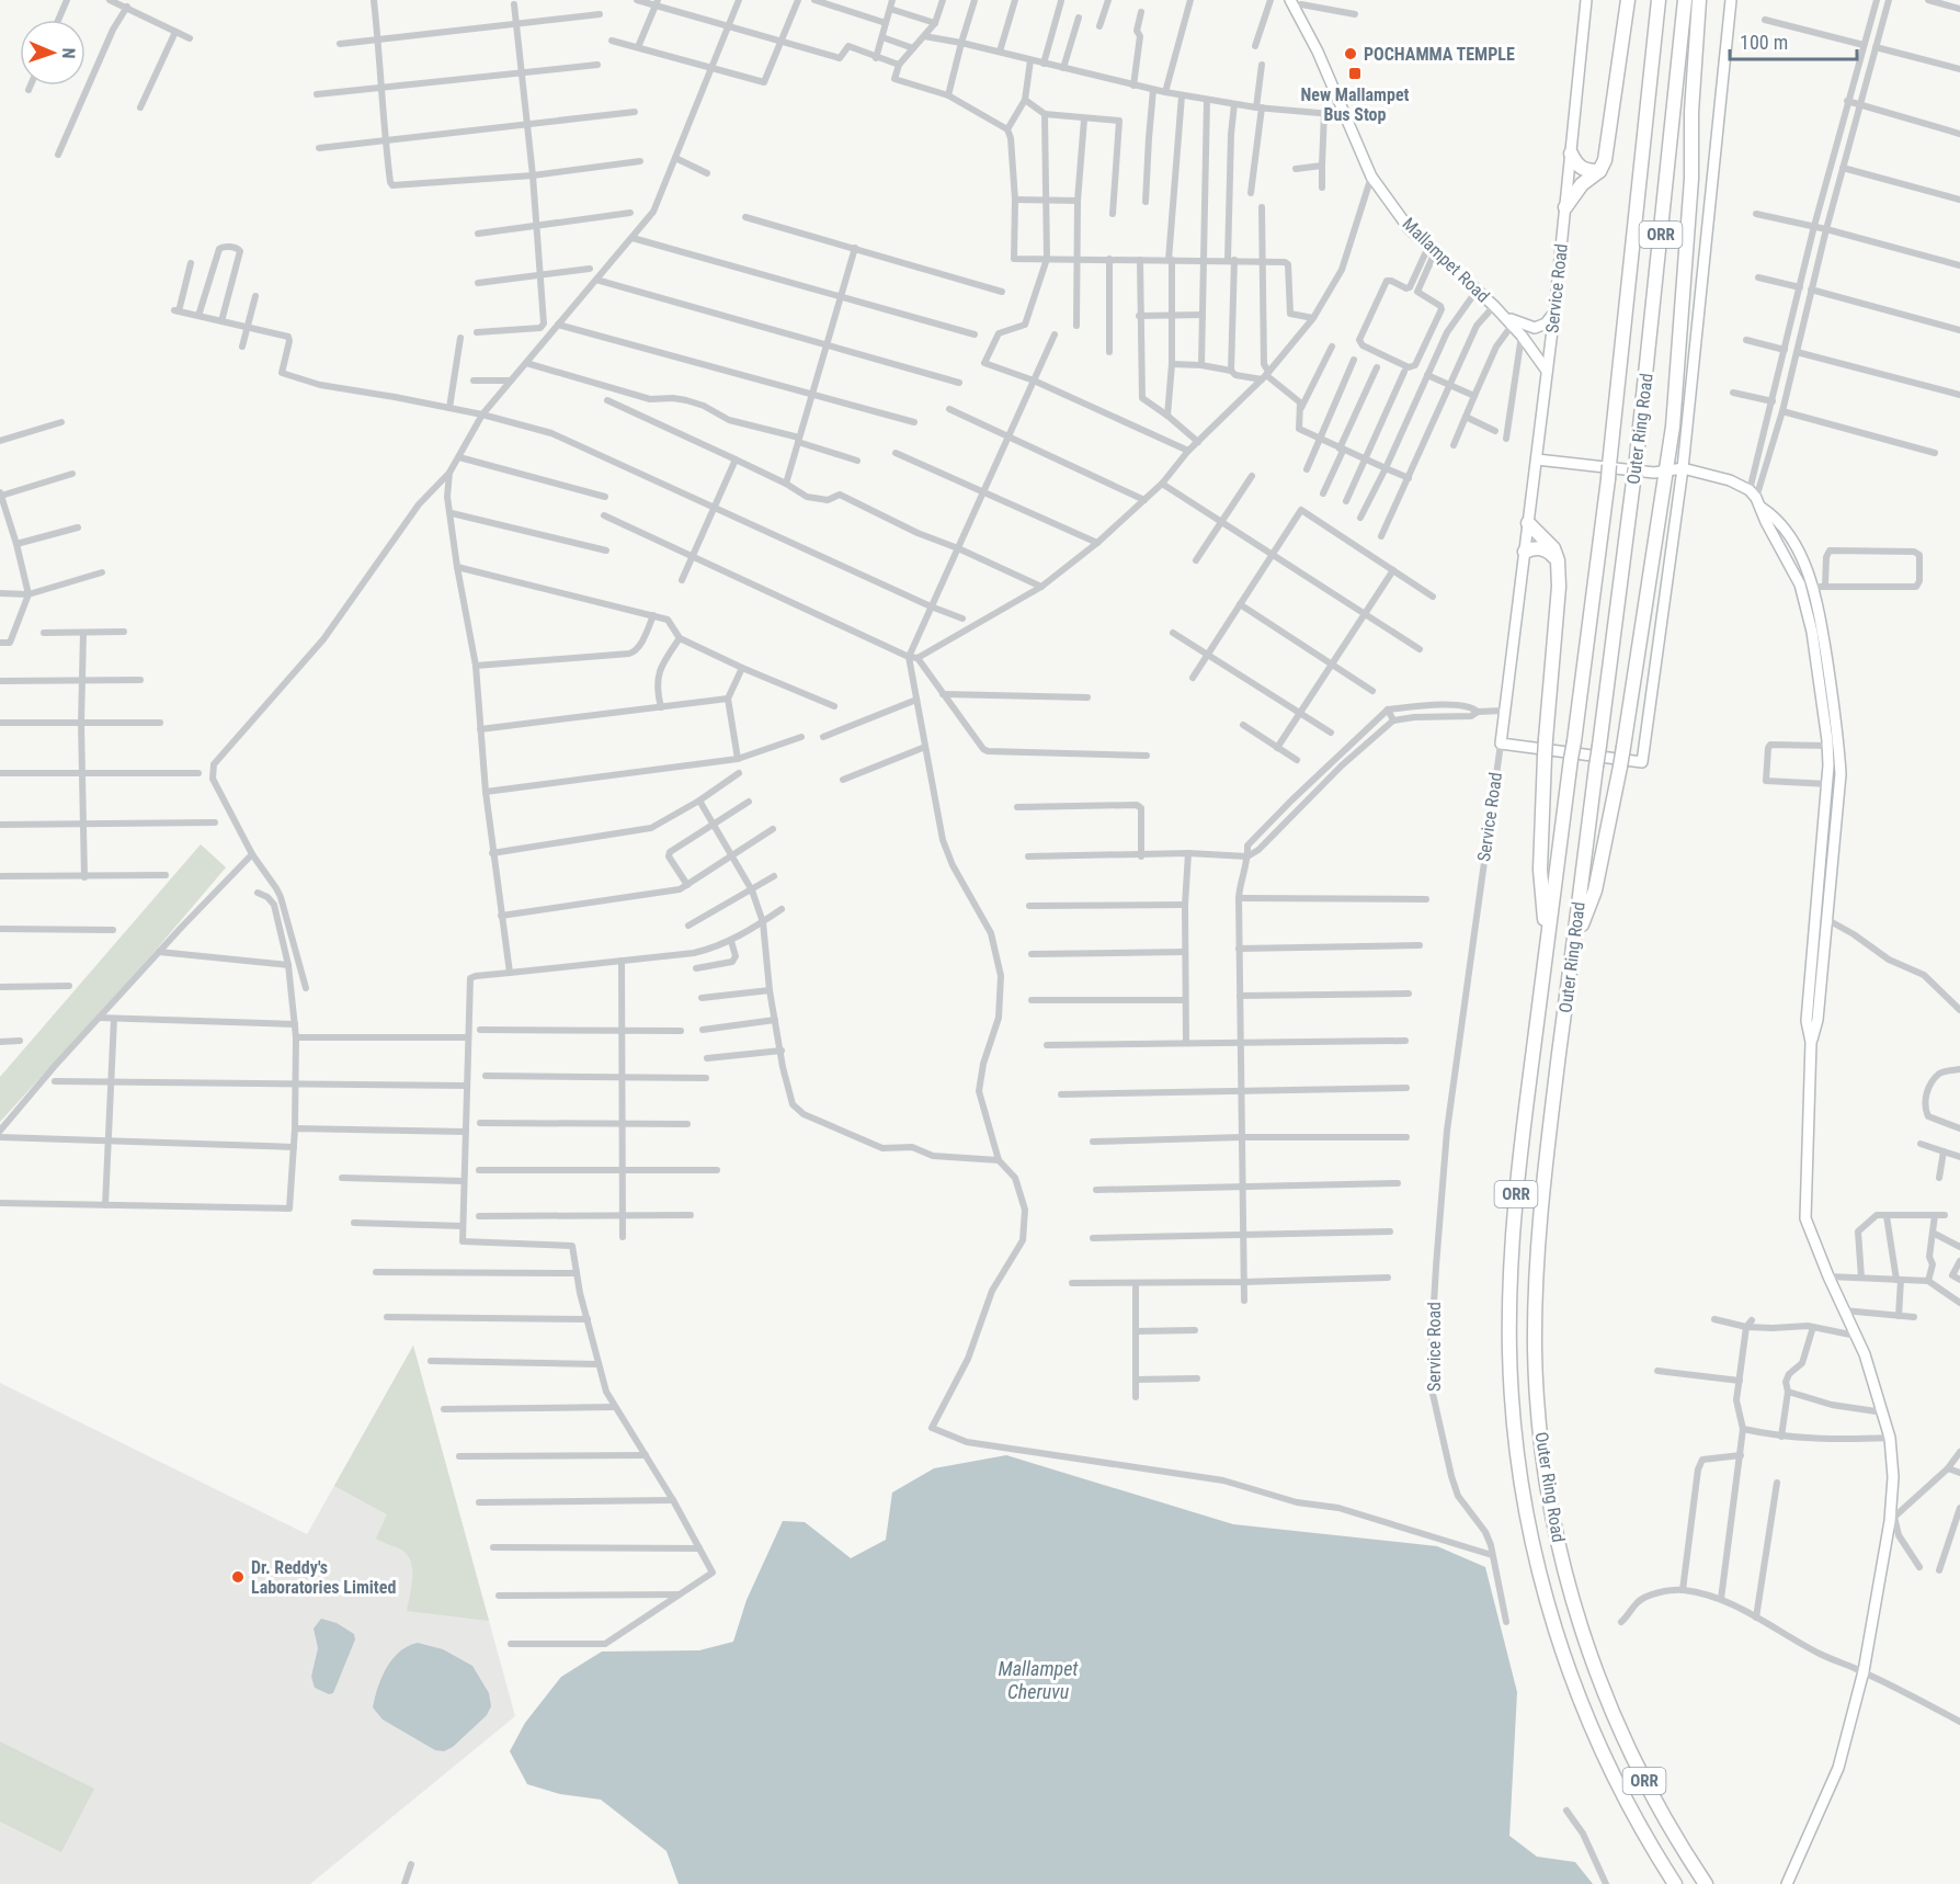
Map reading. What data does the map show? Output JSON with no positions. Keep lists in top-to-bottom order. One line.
{"streets":{"highway":["ORR","Outer Ring Road"],"main road":["Mallampet Road","Service Road"]},"crossings":[["Mallampet Road","Service Road"]],"water":["Mallampet Cheruvu"],"places":{"other":["POCHAMMA TEMPLE","Dr. Reddy's Laboratories Limited"],"transit":["New Mallampet Bus Stop"]},"scale_bar":"100 m","north":"right"}
